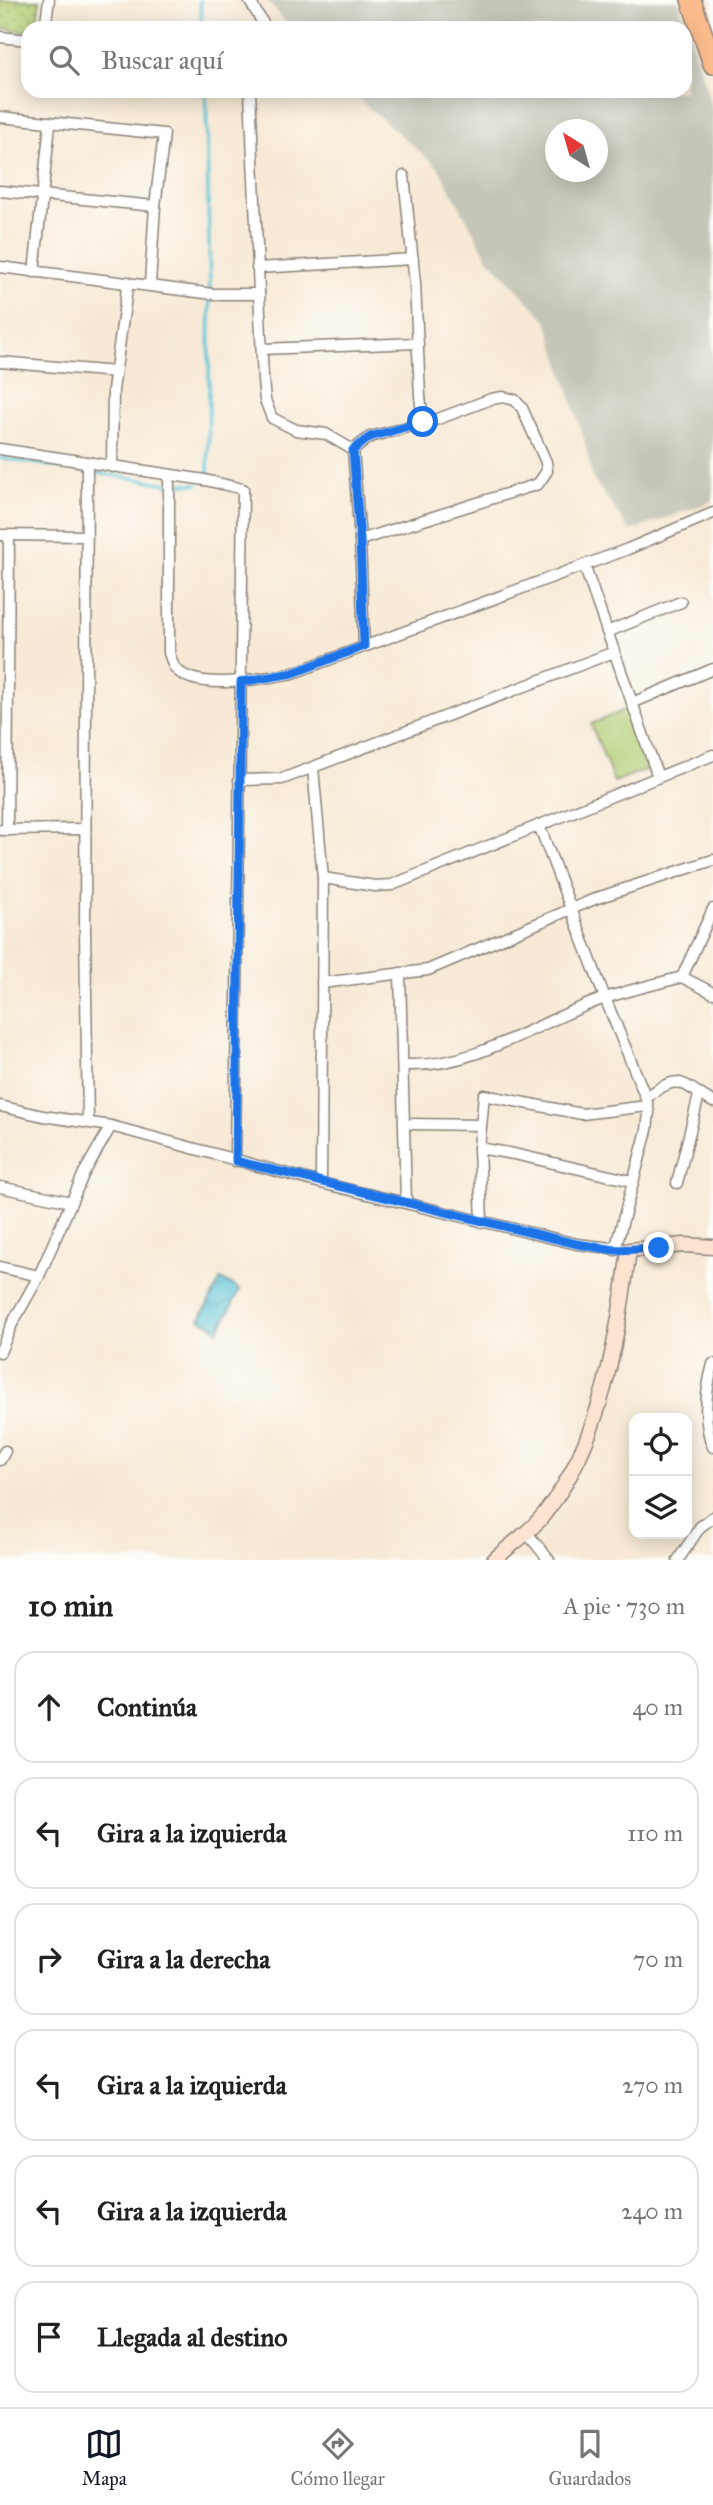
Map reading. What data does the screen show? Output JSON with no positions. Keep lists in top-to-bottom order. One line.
{"north":"top left","page":{"search":"Buscar aquí","heading":["10 min","A pie · 730 m"],"list":[["Continúa","40 m"],["Gira a la izquierda","110 m"],["Gira a la derecha","70 m"],["Gira a la izquierda","270 m"],["Gira a la izquierda","240 m"],"Llegada al destino"],"nav":["Mapa","Cómo llegar","Guardados"]}}
